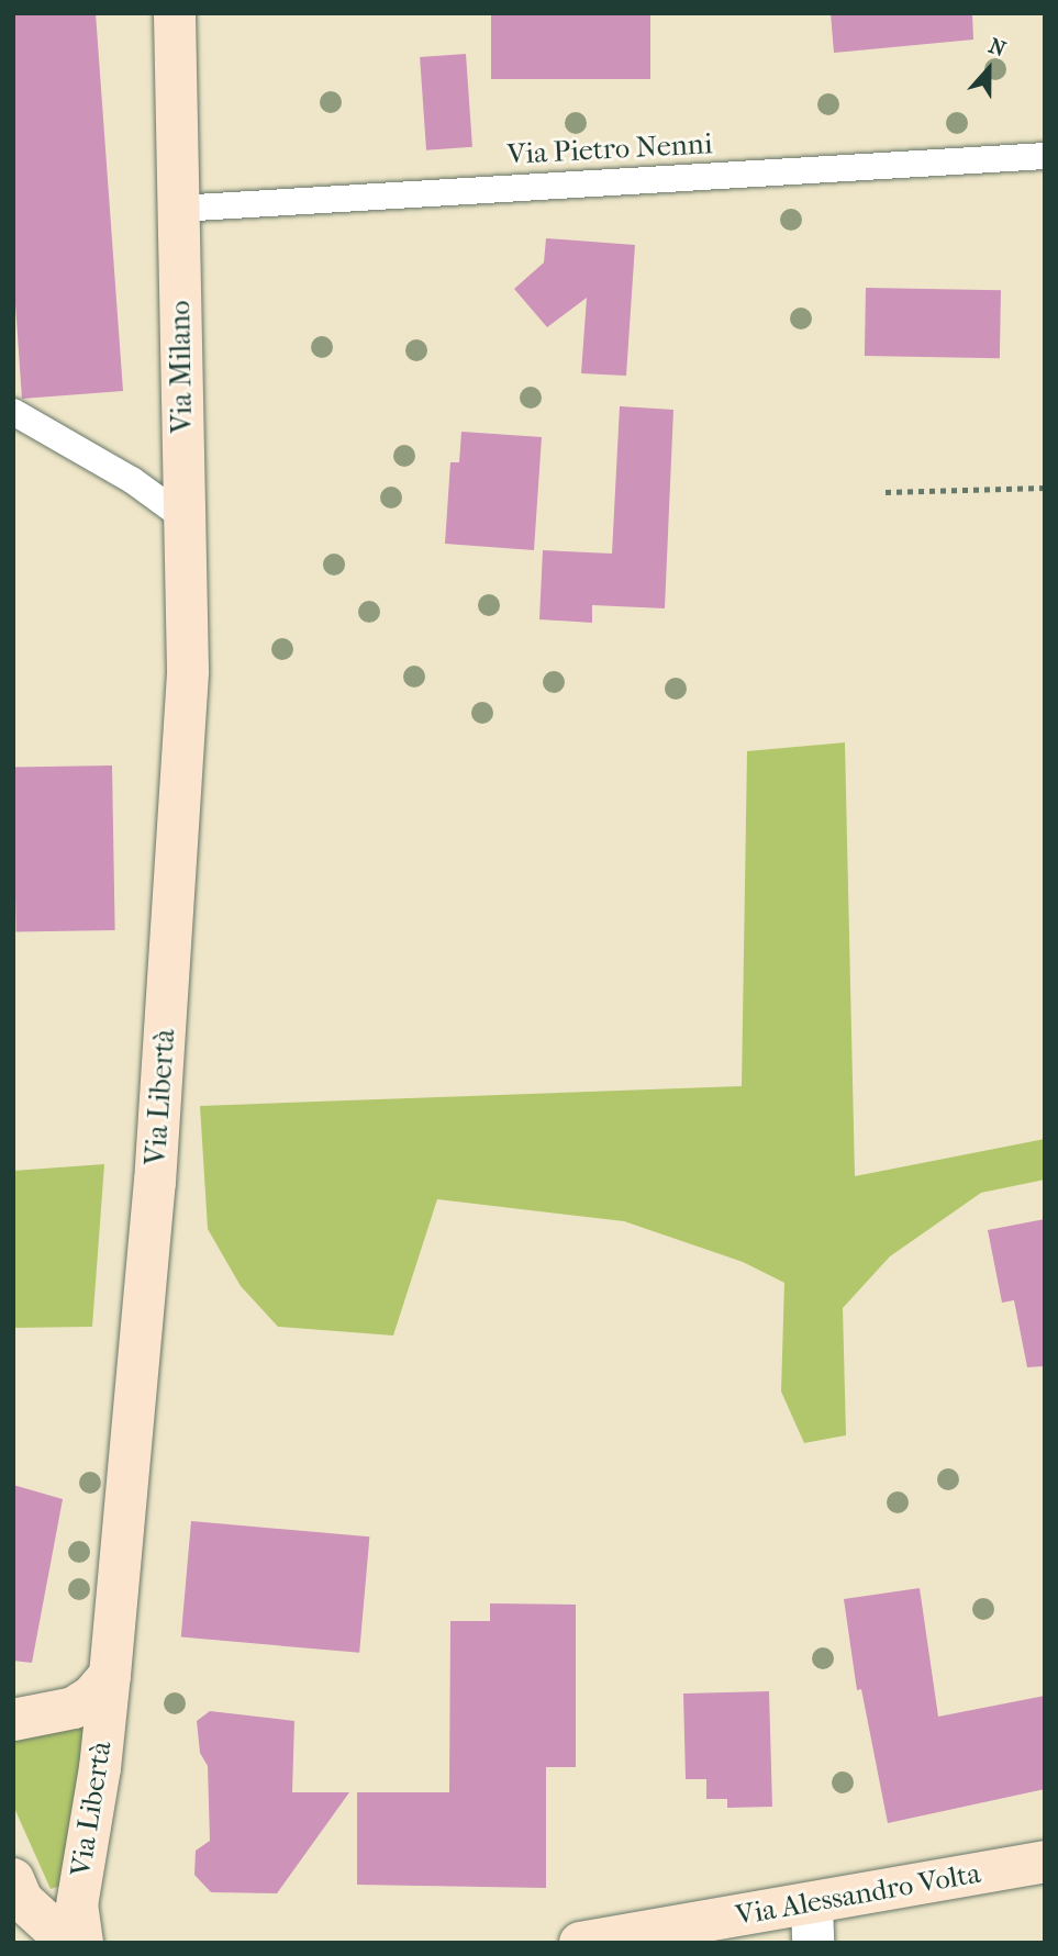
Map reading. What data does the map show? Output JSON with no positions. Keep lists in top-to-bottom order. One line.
{"streets":{"street":["Via Milano","Via Libertà","Via Alessandro Volta"],"lane":["Via Pietro Nenni"]},"crossings":[["Via Pietro Nenni","Via Milano"],["Via Milano","Via Libertà"]],"north":"top"}
